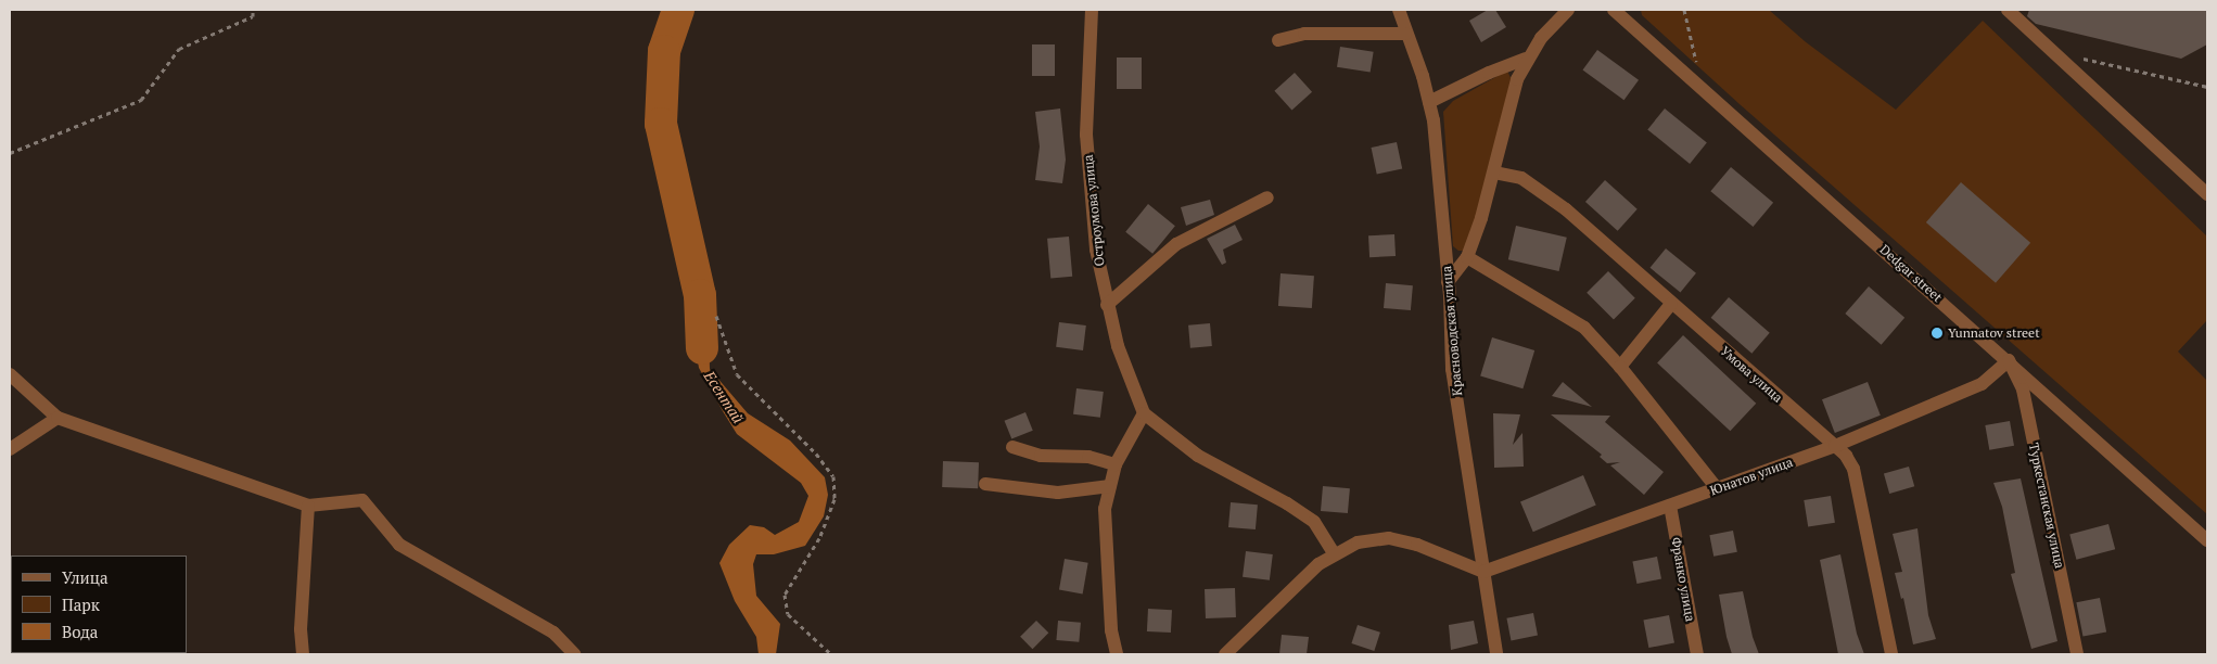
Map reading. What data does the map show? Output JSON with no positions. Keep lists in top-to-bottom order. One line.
{"streets":{"street":["Остроумова улица","Dedgar street","Красноводская улица","Умова улица","Юнатов улица","Туркестанская улица","Франко улица"]},"crossings":[["Dedgar street","Юнатов улица"],["Dedgar street","Туркестанская улица"],["Красноводская улица","Юнатов улица"],["Умова улица","Юнатов улица"],["Юнатов улица","Туркестанская улица"],["Юнатов улица","Франко улица"]],"water":["Есентай"],"places":["Yunnatov street"],"legend":["Улица","Парк","Вода"]}
